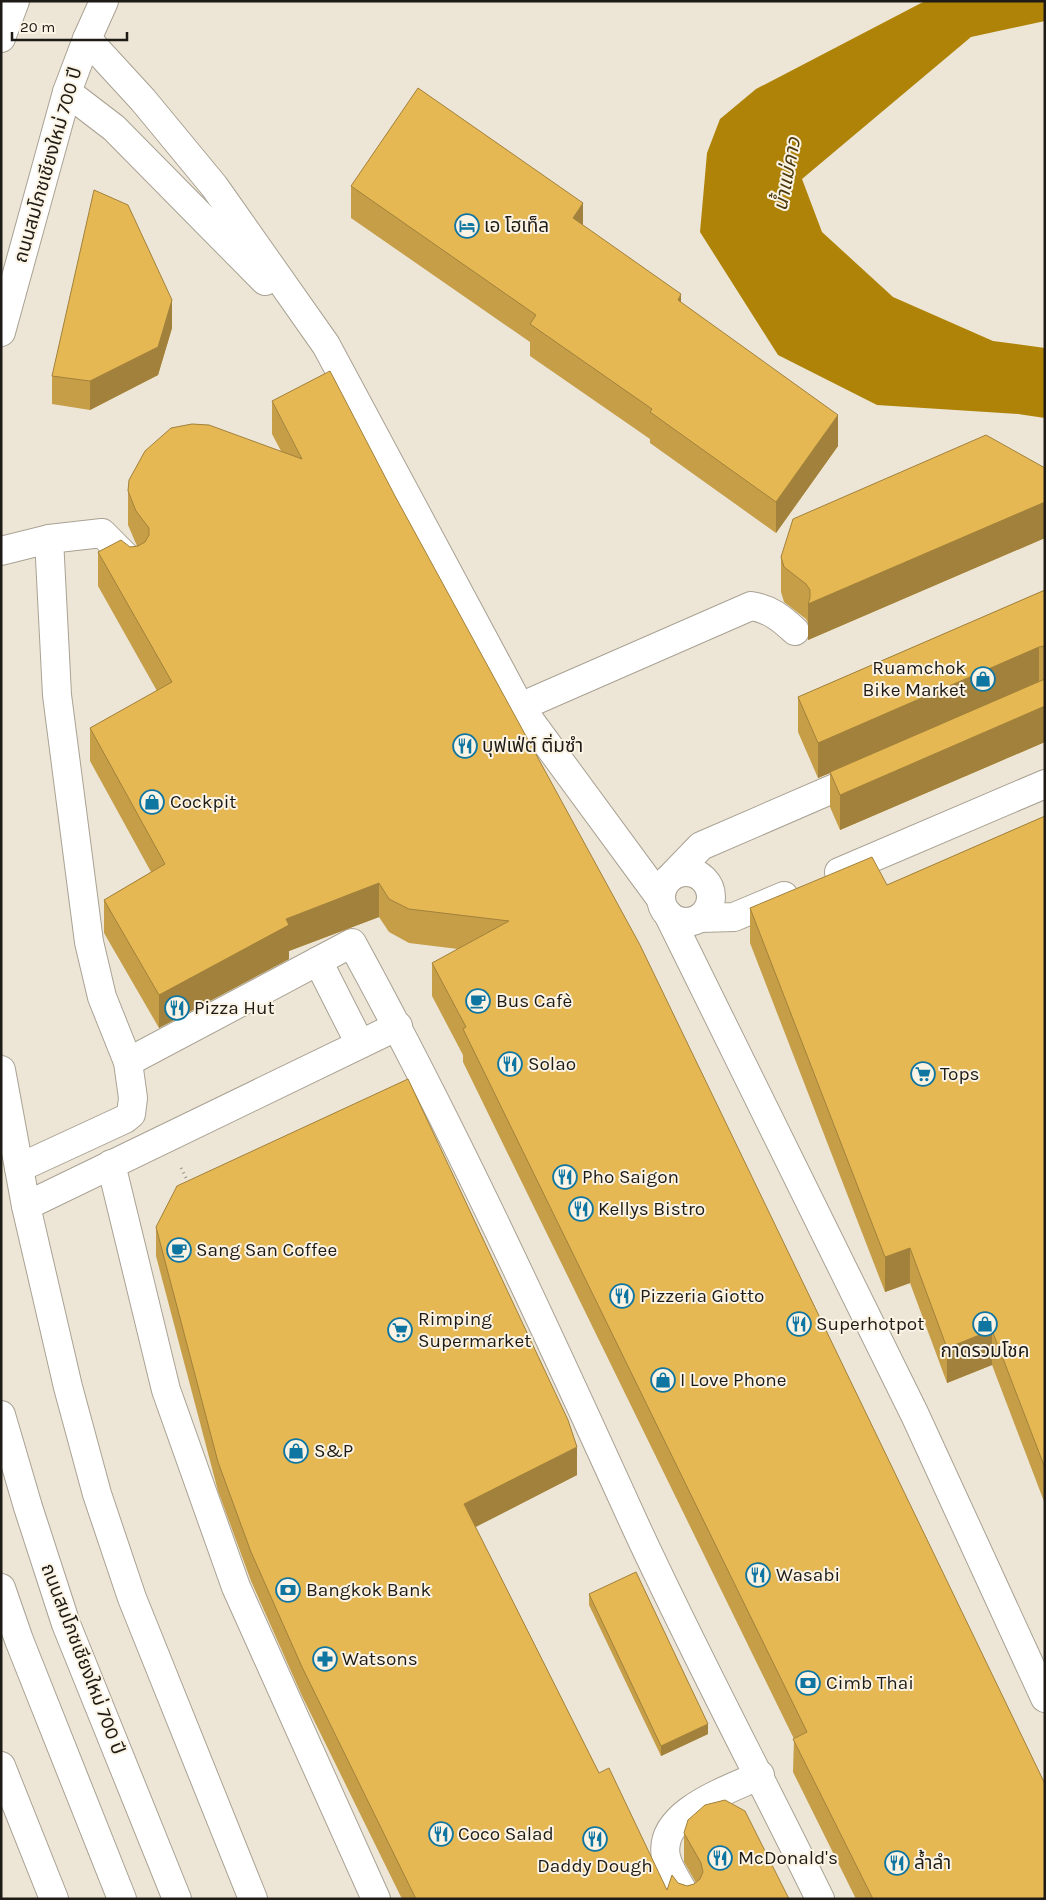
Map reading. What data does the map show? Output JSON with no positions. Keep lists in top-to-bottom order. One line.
{"streets":{"main road":["ถนนสมโภชเชียงใหม่ 700 ปี"]},"water":["น้ำแม่คาว"],"places":{"hotel":["เอ โฮเท็ล"],"shop":["Ruamchok Bike Market","Cockpit","กาดรวมโชค","I Love Phone","S&P"],"restaurant":["บุฟเฟ่ต์ ติ่มซำ","Pizza Hut","Solao","Pho Saigon","Kellys Bistro","Pizzeria Giotto","Superhotpot","Wasabi","Coco Salad","Daddy Dough","McDonald's","ล้ำลำ"],"cafe":["Bus Cafè","Sang San Coffee"],"supermarket":["Tops","Rimping Supermarket"],"bank":["Bangkok Bank","Cimb Thai"],"pharmacy":["Watsons"]},"scale_bar":"20 m"}
